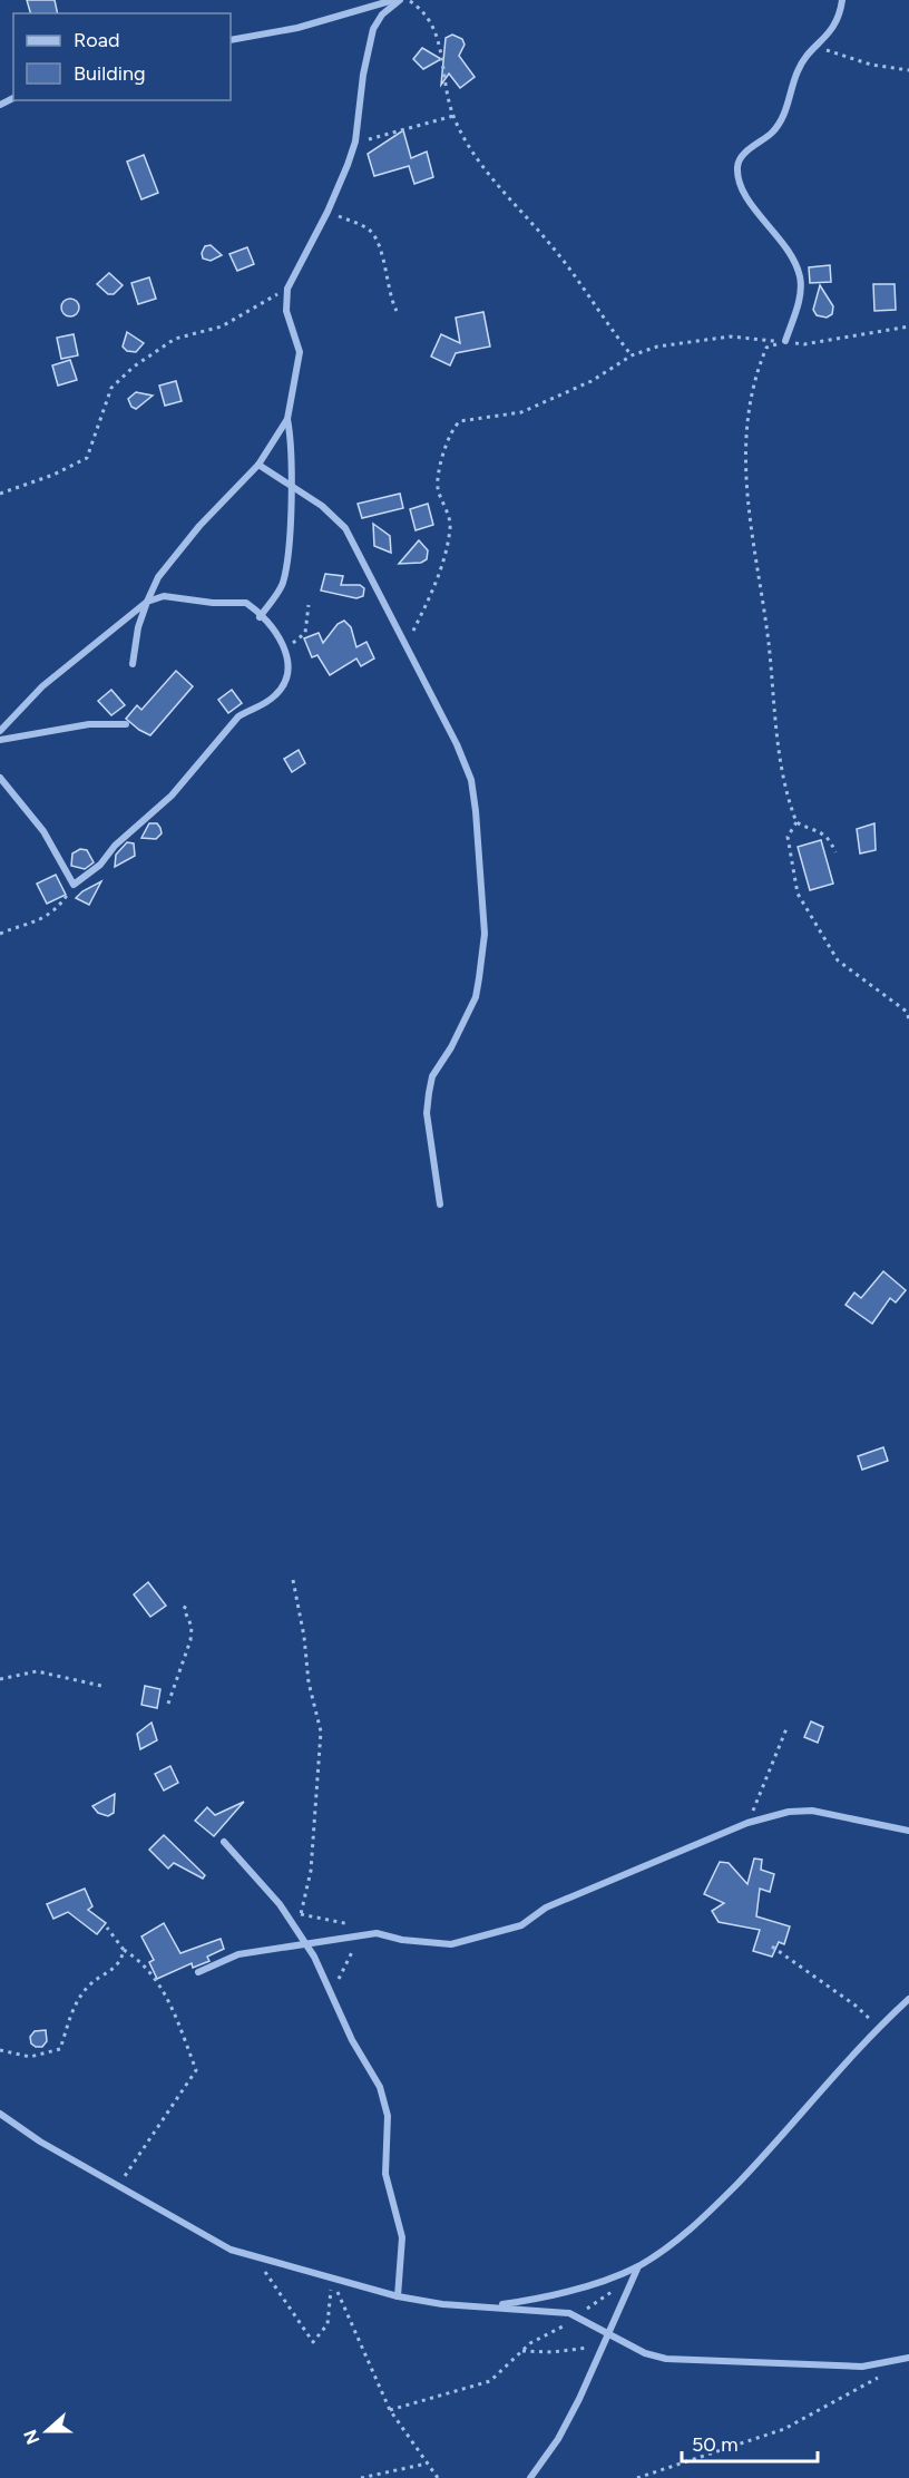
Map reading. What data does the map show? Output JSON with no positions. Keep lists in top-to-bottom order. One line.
{"legend":["Road","Building"],"scale_bar":"50 m","north":"left"}
